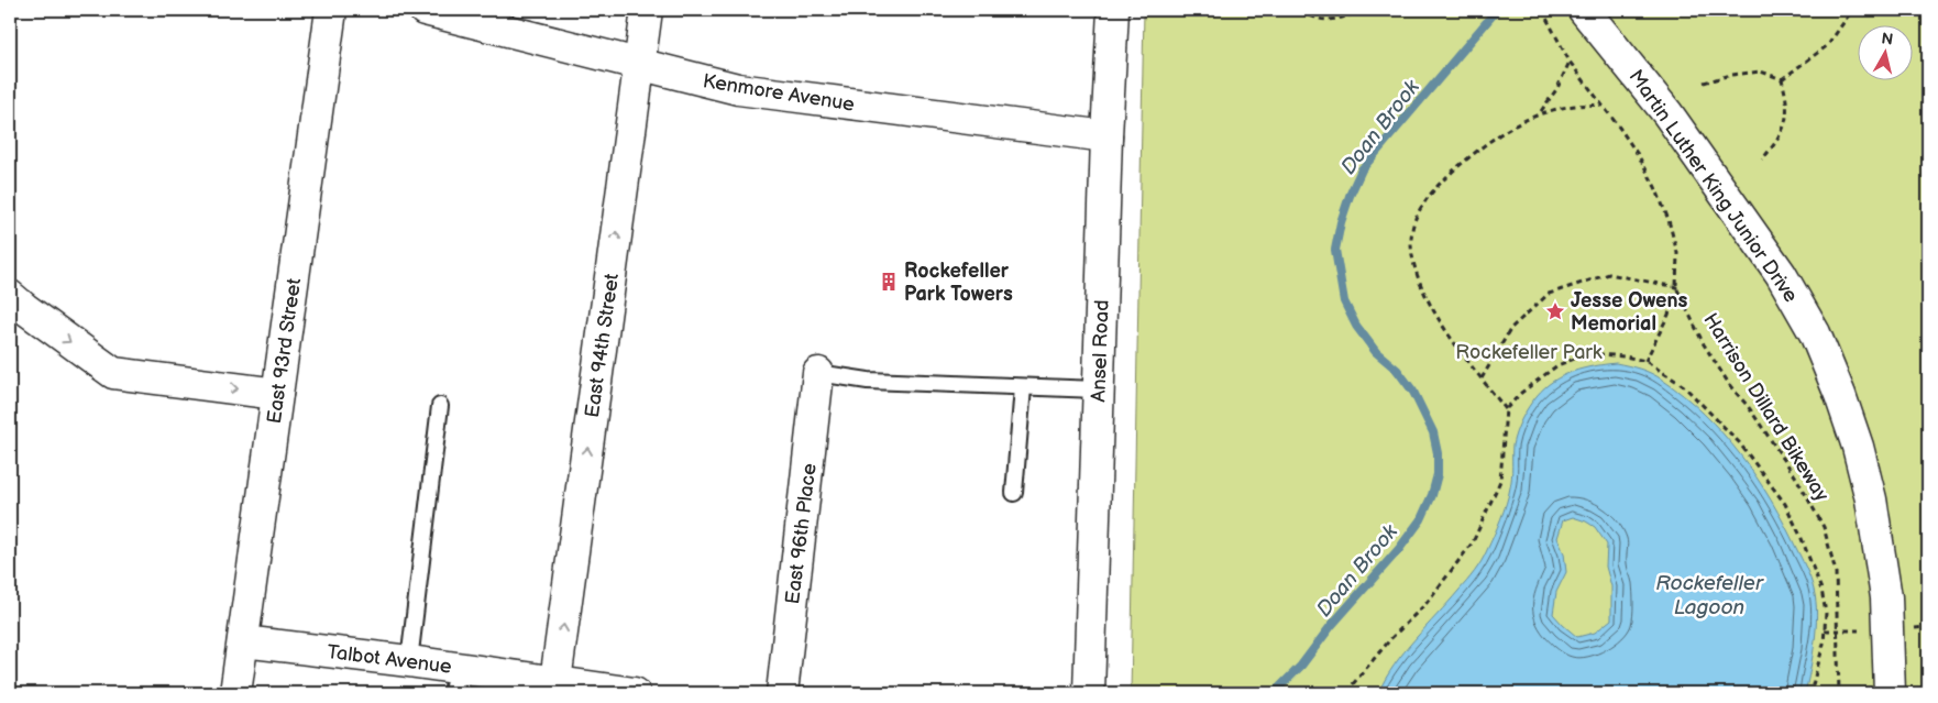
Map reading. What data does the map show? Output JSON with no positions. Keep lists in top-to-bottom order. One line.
{"streets":{"street":["Kenmore Avenue","Martin Luther King Junior Drive","East 94th Street","East 93rd Street","Ansel Road","East 96th Place","Talbot Avenue"],"path":["Harrison Dillard Bikeway"]},"crossings":[["Kenmore Avenue","East 94th Street"],["Kenmore Avenue","Ansel Road"],["East 94th Street","Talbot Avenue"],["East 93rd Street","Talbot Avenue"]],"one_way":["East 94th Street"],"water":["Doan Brook","Rockefeller Lagoon"],"parks":["Rockefeller Park"],"places":{"building":["Rockefeller Park Towers"],"place":["Jesse Owens Memorial"]},"north":"top"}
